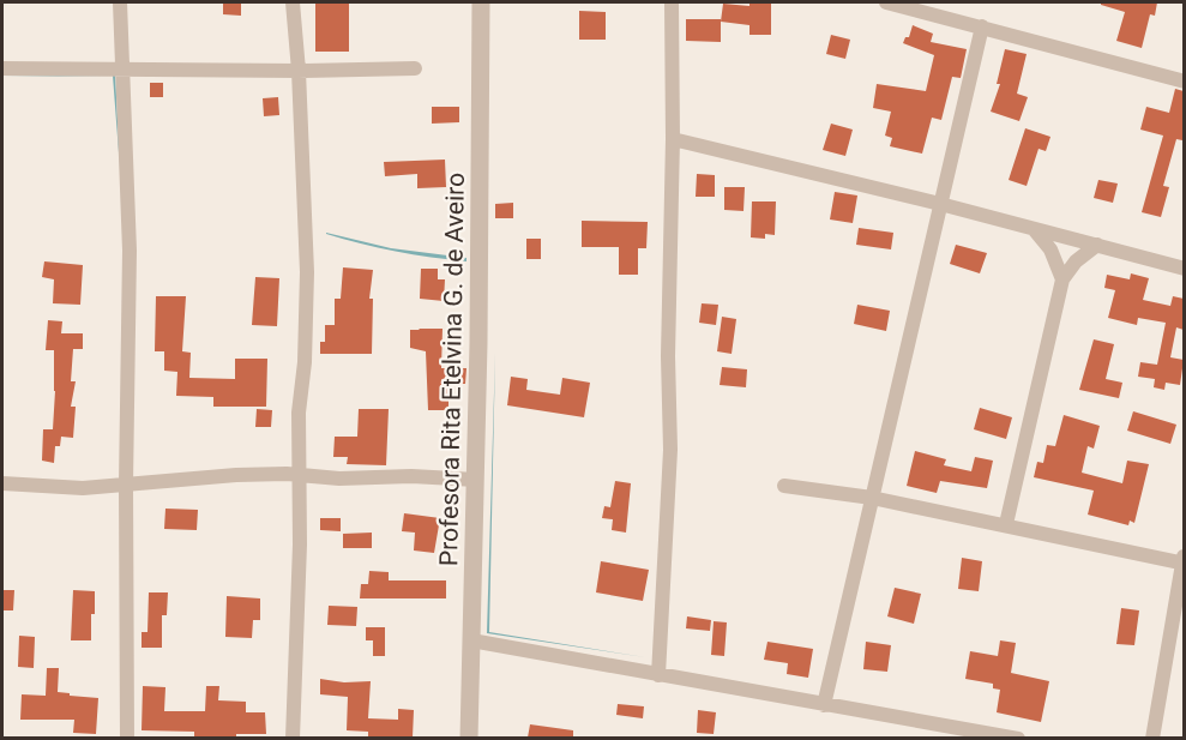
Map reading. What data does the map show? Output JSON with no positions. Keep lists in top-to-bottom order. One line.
{"streets":{"street":["Profesora Rita Etelvina G. de Aveiro"]}}
